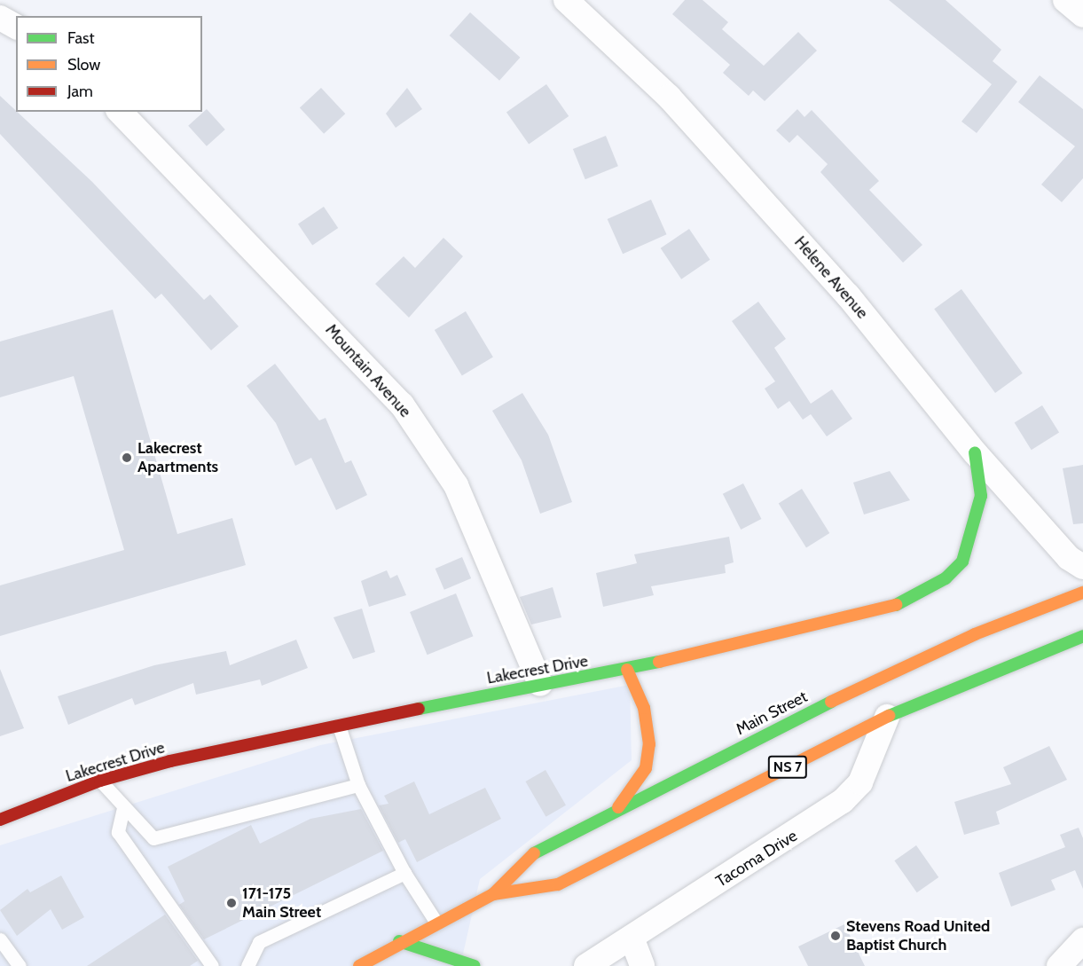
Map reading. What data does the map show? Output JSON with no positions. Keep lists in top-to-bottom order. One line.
{"streets":{"main road":["Lakecrest Drive","Main Street","NS 7"],"street":["Helene Avenue","Mountain Avenue","Tacoma Drive"]},"crossings":[["Helene Avenue","Lakecrest Drive"],["Mountain Avenue","Lakecrest Drive"],["Main Street","Tacoma Drive"]],"places":["Lakecrest Apartments","171-175 Main Street","Stevens Road United Baptist Church"],"legend":["Fast","Slow","Jam"]}
